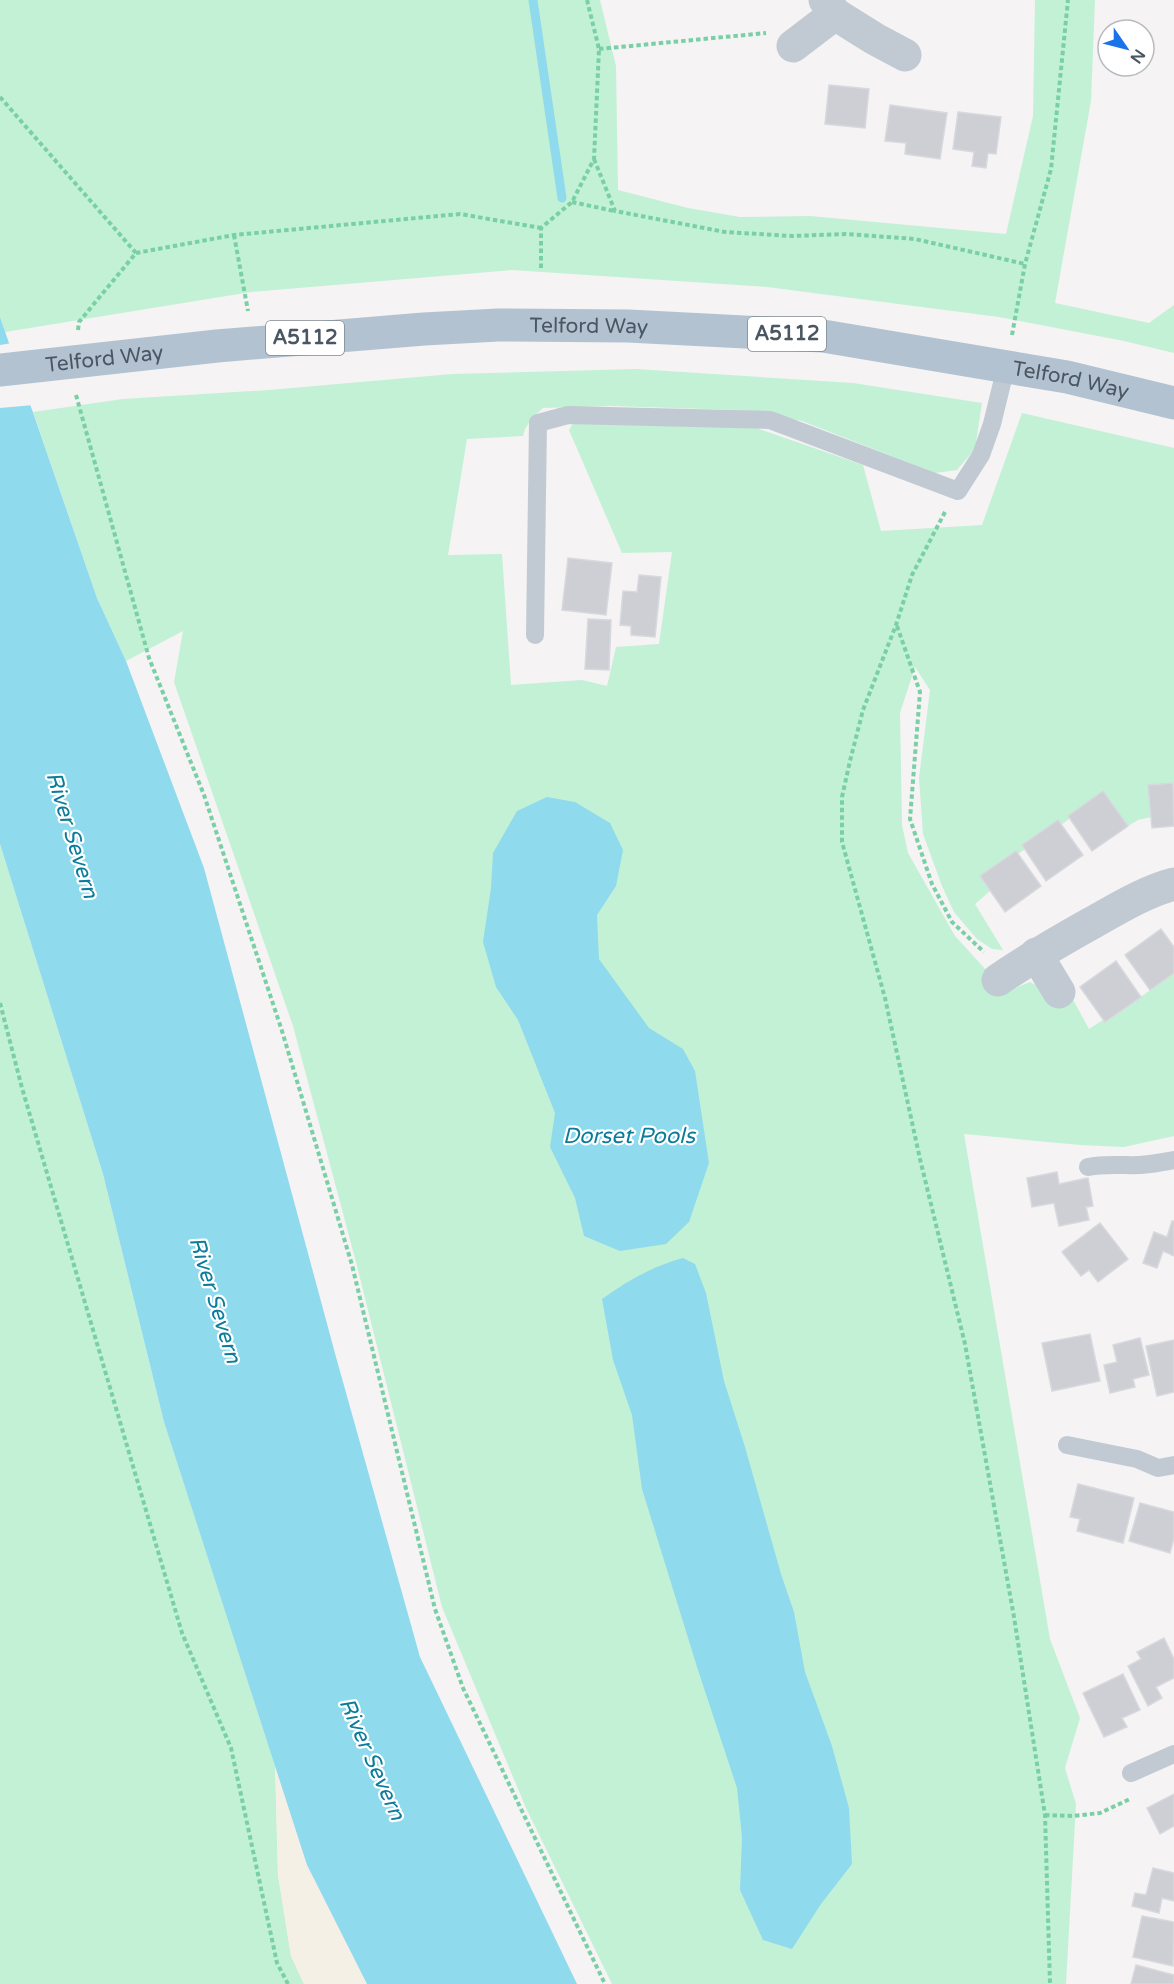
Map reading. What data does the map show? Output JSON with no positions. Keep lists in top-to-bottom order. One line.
{"streets":{"main road":["Telford Way","A5112"]},"water":["River Severn","Dorset Pools"],"north":"bottom right"}
